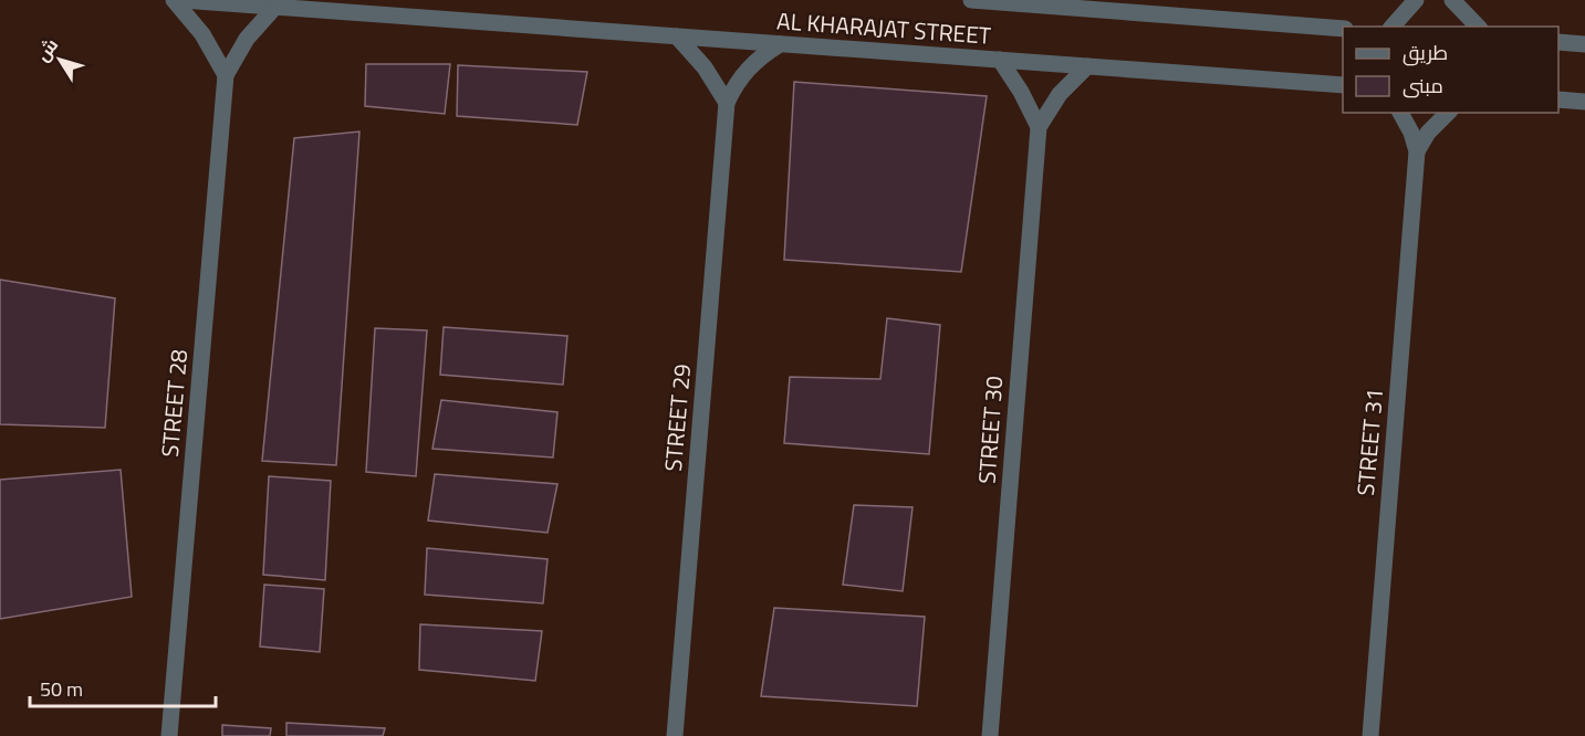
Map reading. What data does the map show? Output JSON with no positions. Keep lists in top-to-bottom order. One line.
{"streets":{"street":["AL KHARAJAT STREET","STREET 28","STREET 29","STREET 30","STREET 31"]},"crossings":[["AL KHARAJAT STREET","STREET 28"],["AL KHARAJAT STREET","STREET 29"],["AL KHARAJAT STREET","STREET 30"]],"legend":["طريق","مبنى"],"scale_bar":"50 m","north":"top left"}
